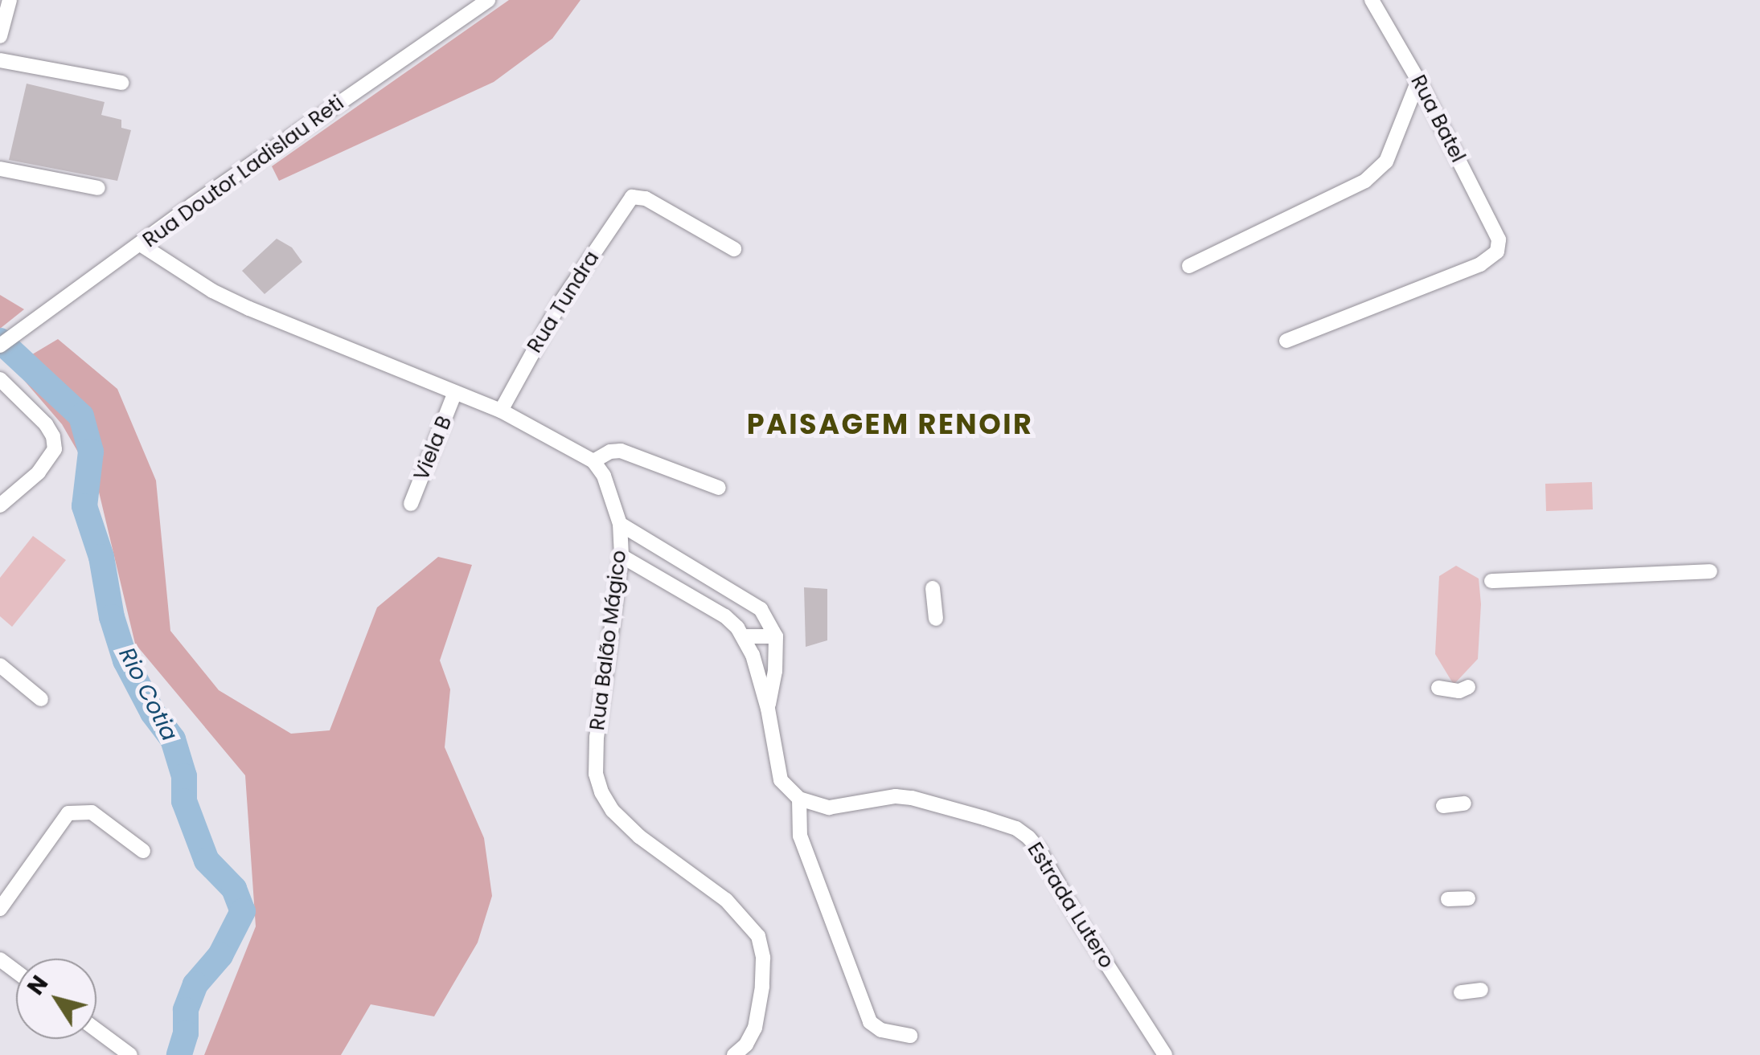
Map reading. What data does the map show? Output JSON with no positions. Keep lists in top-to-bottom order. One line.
{"streets":{"street":["Rua Batel","Rua Doutor Ladislau Reti","Rua Tundra","Viela B","Rua Balão Mágico","Estrada Lutero"]},"districts":["PAISAGEM RENOIR"],"water":["Rio Cotia"],"north":"top left"}
